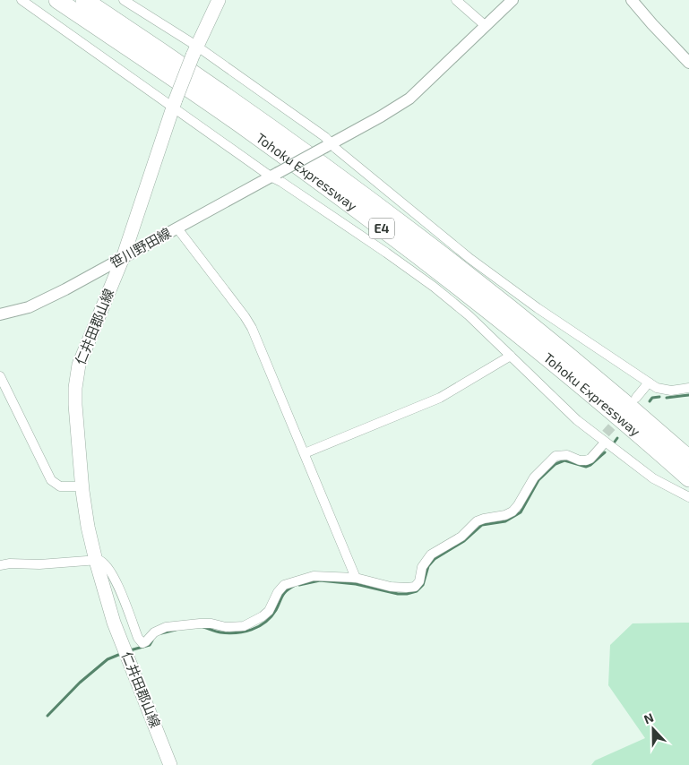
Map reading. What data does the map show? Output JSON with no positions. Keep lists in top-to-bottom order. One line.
{"streets":{"highway":["Tohoku Expressway","E4"],"main road":["仁井田郡山線"],"street":["笹川野田線"]},"crossings":[["笹川野田線","仁井田郡山線"]],"north":"top"}
